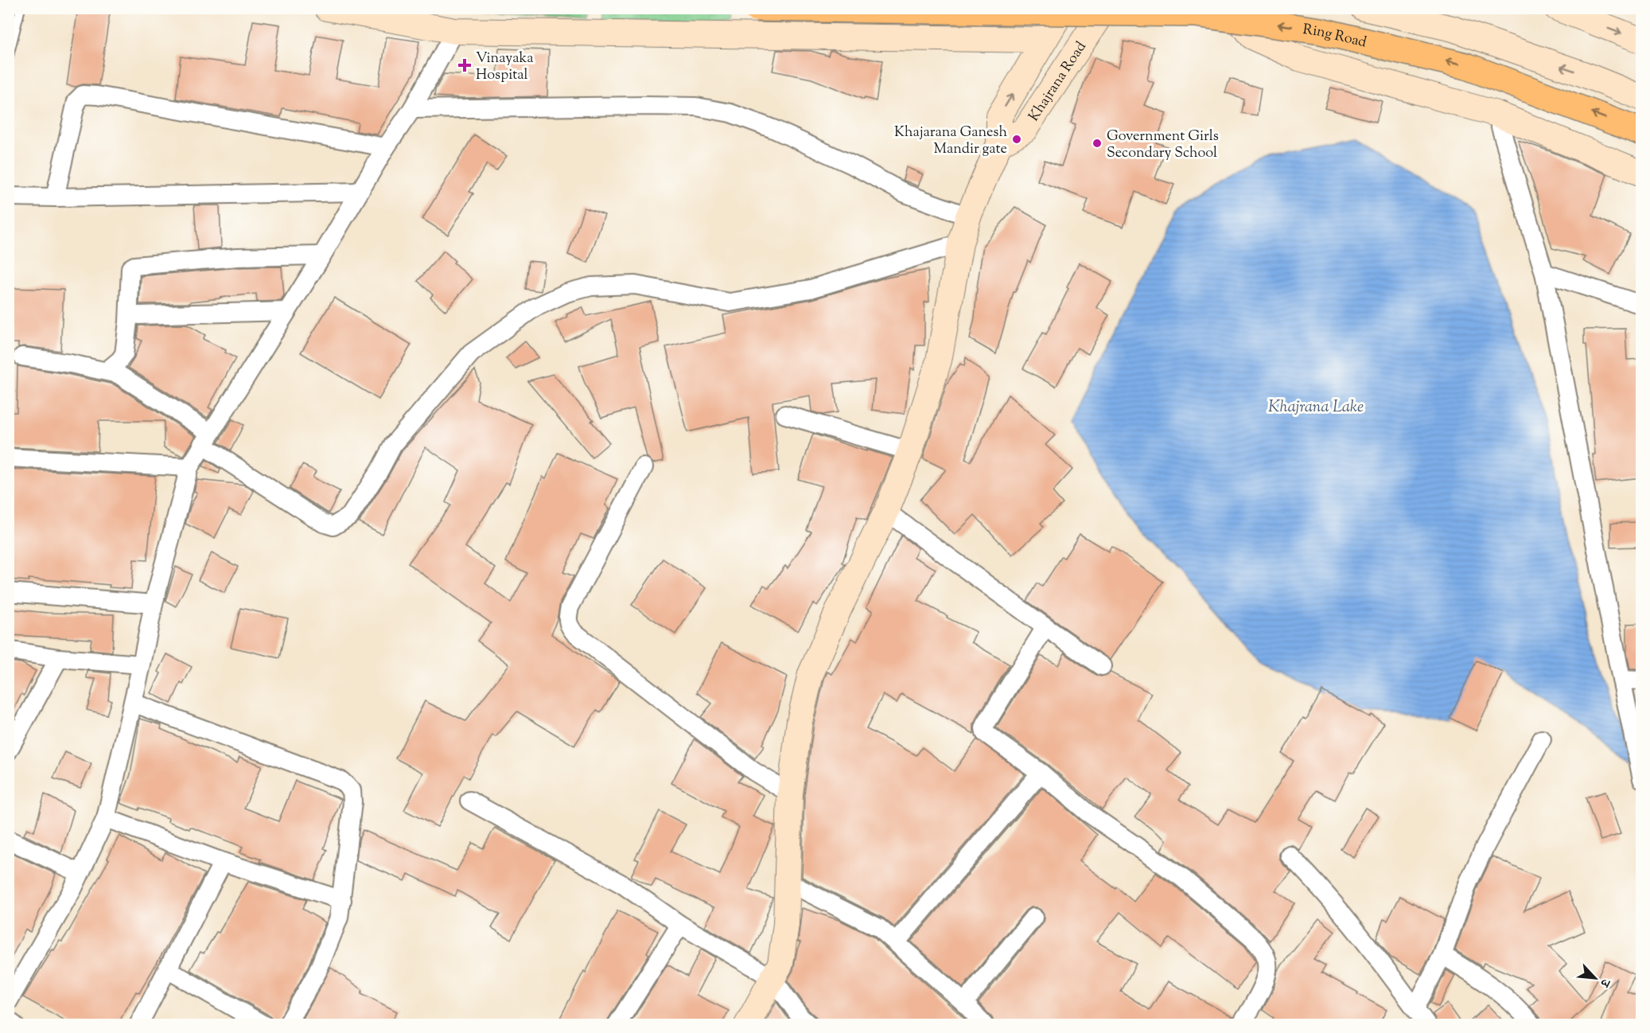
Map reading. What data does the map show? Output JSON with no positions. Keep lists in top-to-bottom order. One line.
{"streets":{"main road":["Ring Road","Khajrana Road"]},"water":["Khajrana Lake"],"places":{"health":["Vinayaka Hospital"],"other":["Khajarana Ganesh Mandir gate","Government Girls Secondary School"]},"north":"bottom right"}
